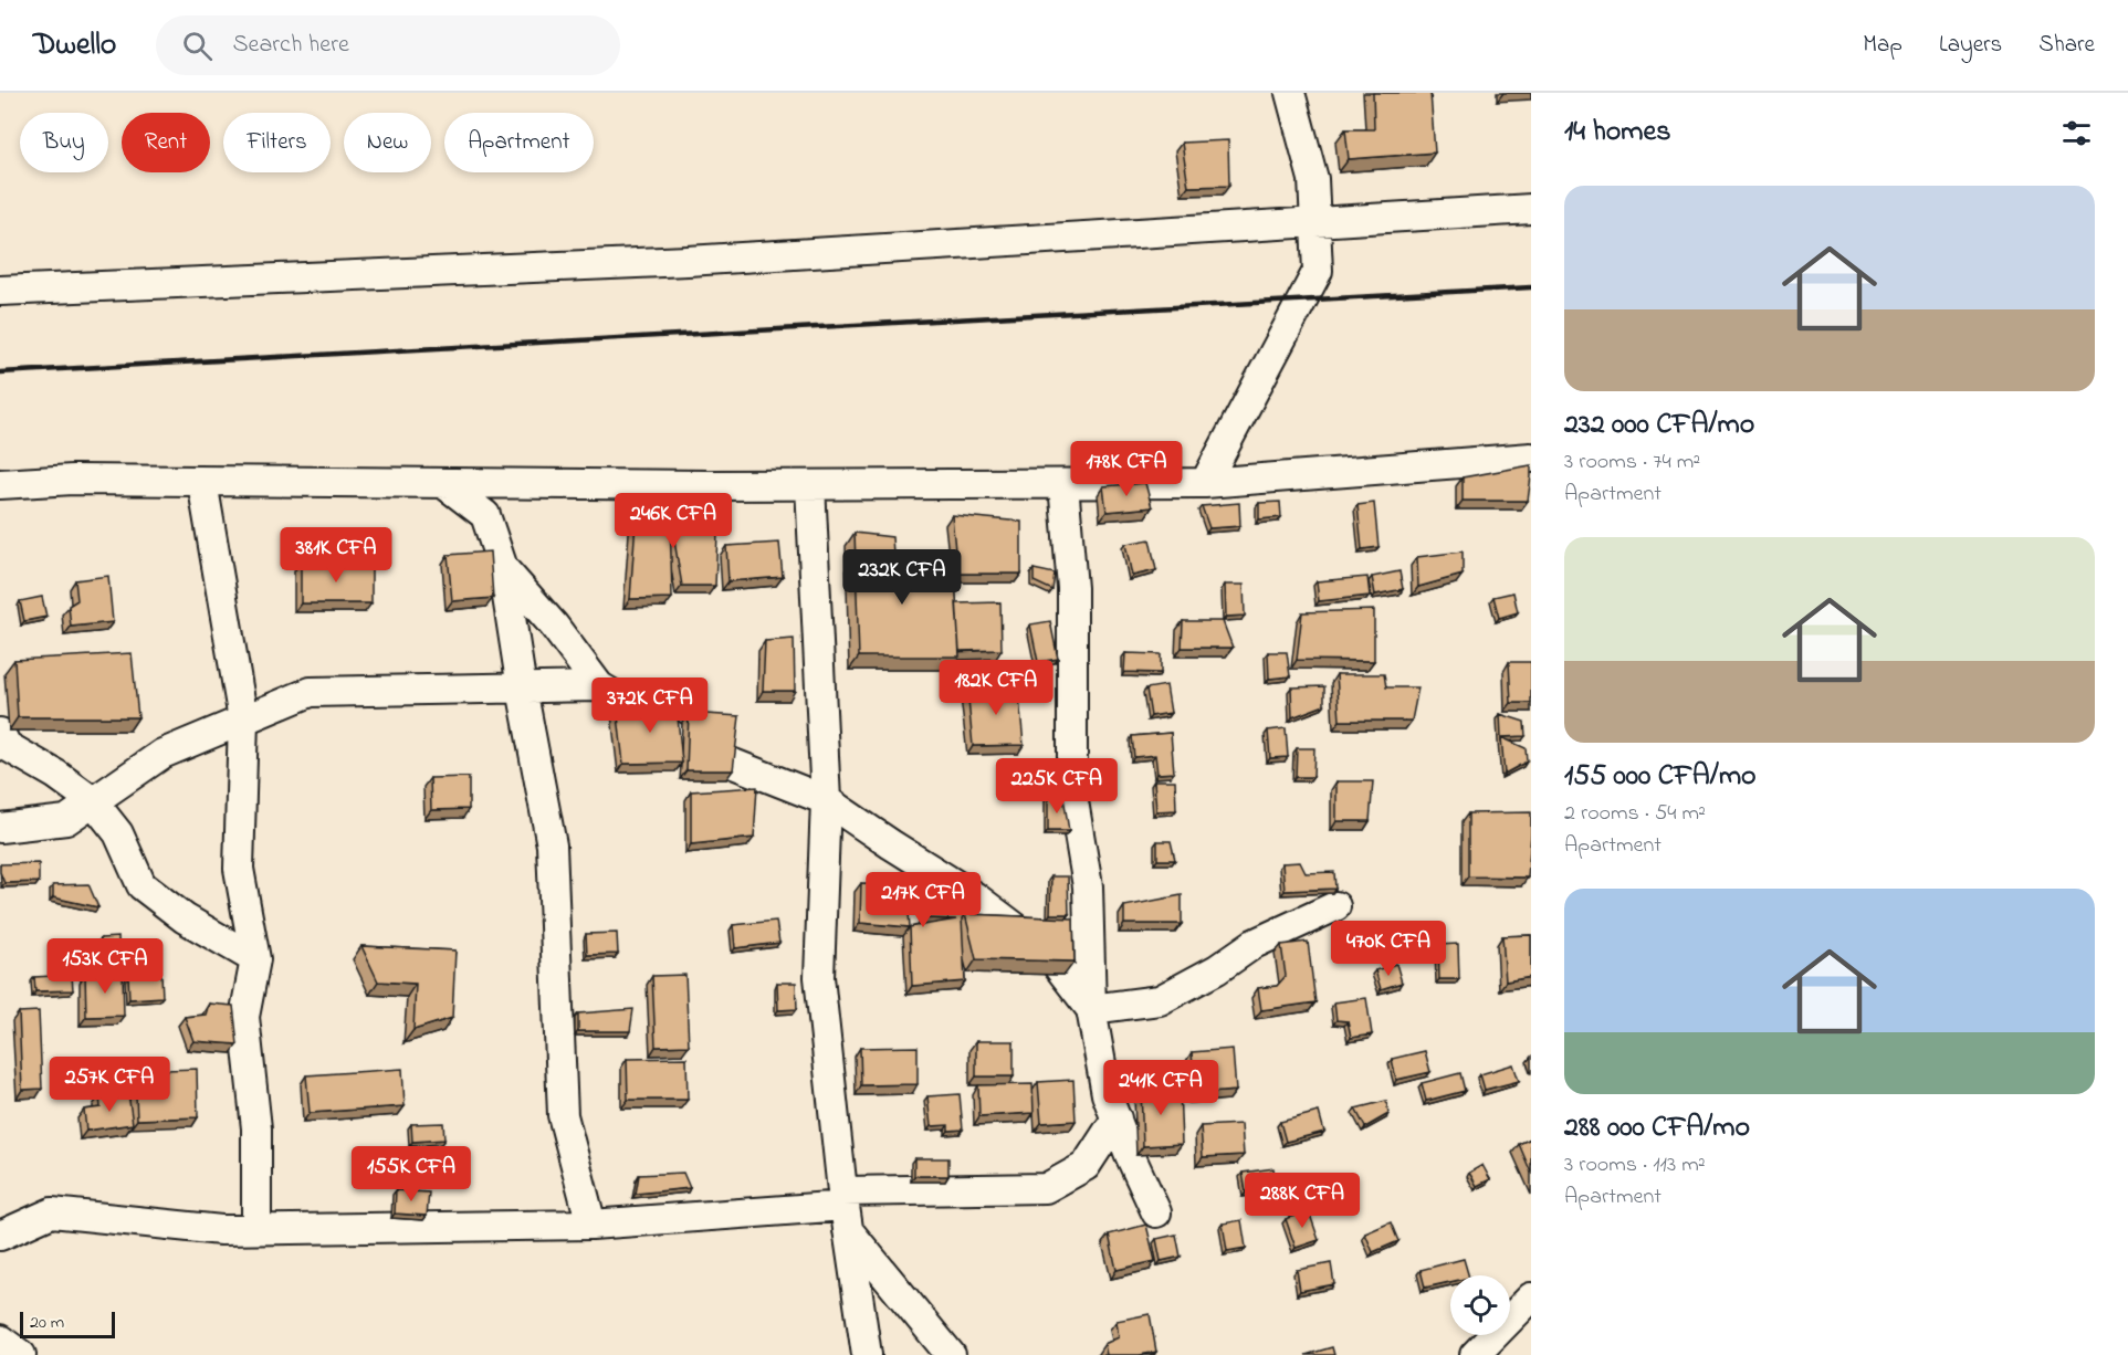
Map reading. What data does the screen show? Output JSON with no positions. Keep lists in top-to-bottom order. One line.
{"scale_bar":"20 m","page":{"header":"Dwello","search":"Search here","nav":["Map","Layers","Share"],"heading":"14 homes","chip":["Buy","Rent","Filters","New","Apartment"],"list":[{"name":"232 000 CFA/mo","note":"3 rooms · 74 m² · Apartment"},{"name":"155 000 CFA/mo","note":"2 rooms · 54 m² · Apartment"},{"name":"288 000 CFA/mo","note":"3 rooms · 113 m² · Apartment"}],"price":["178K CFA","246K CFA","381K CFA","232K CFA","182K CFA","372K CFA","225K CFA","217K CFA","470K CFA","153K CFA","257K CFA","241K CFA","155K CFA","288K CFA"],"scale":"20 m"}}
